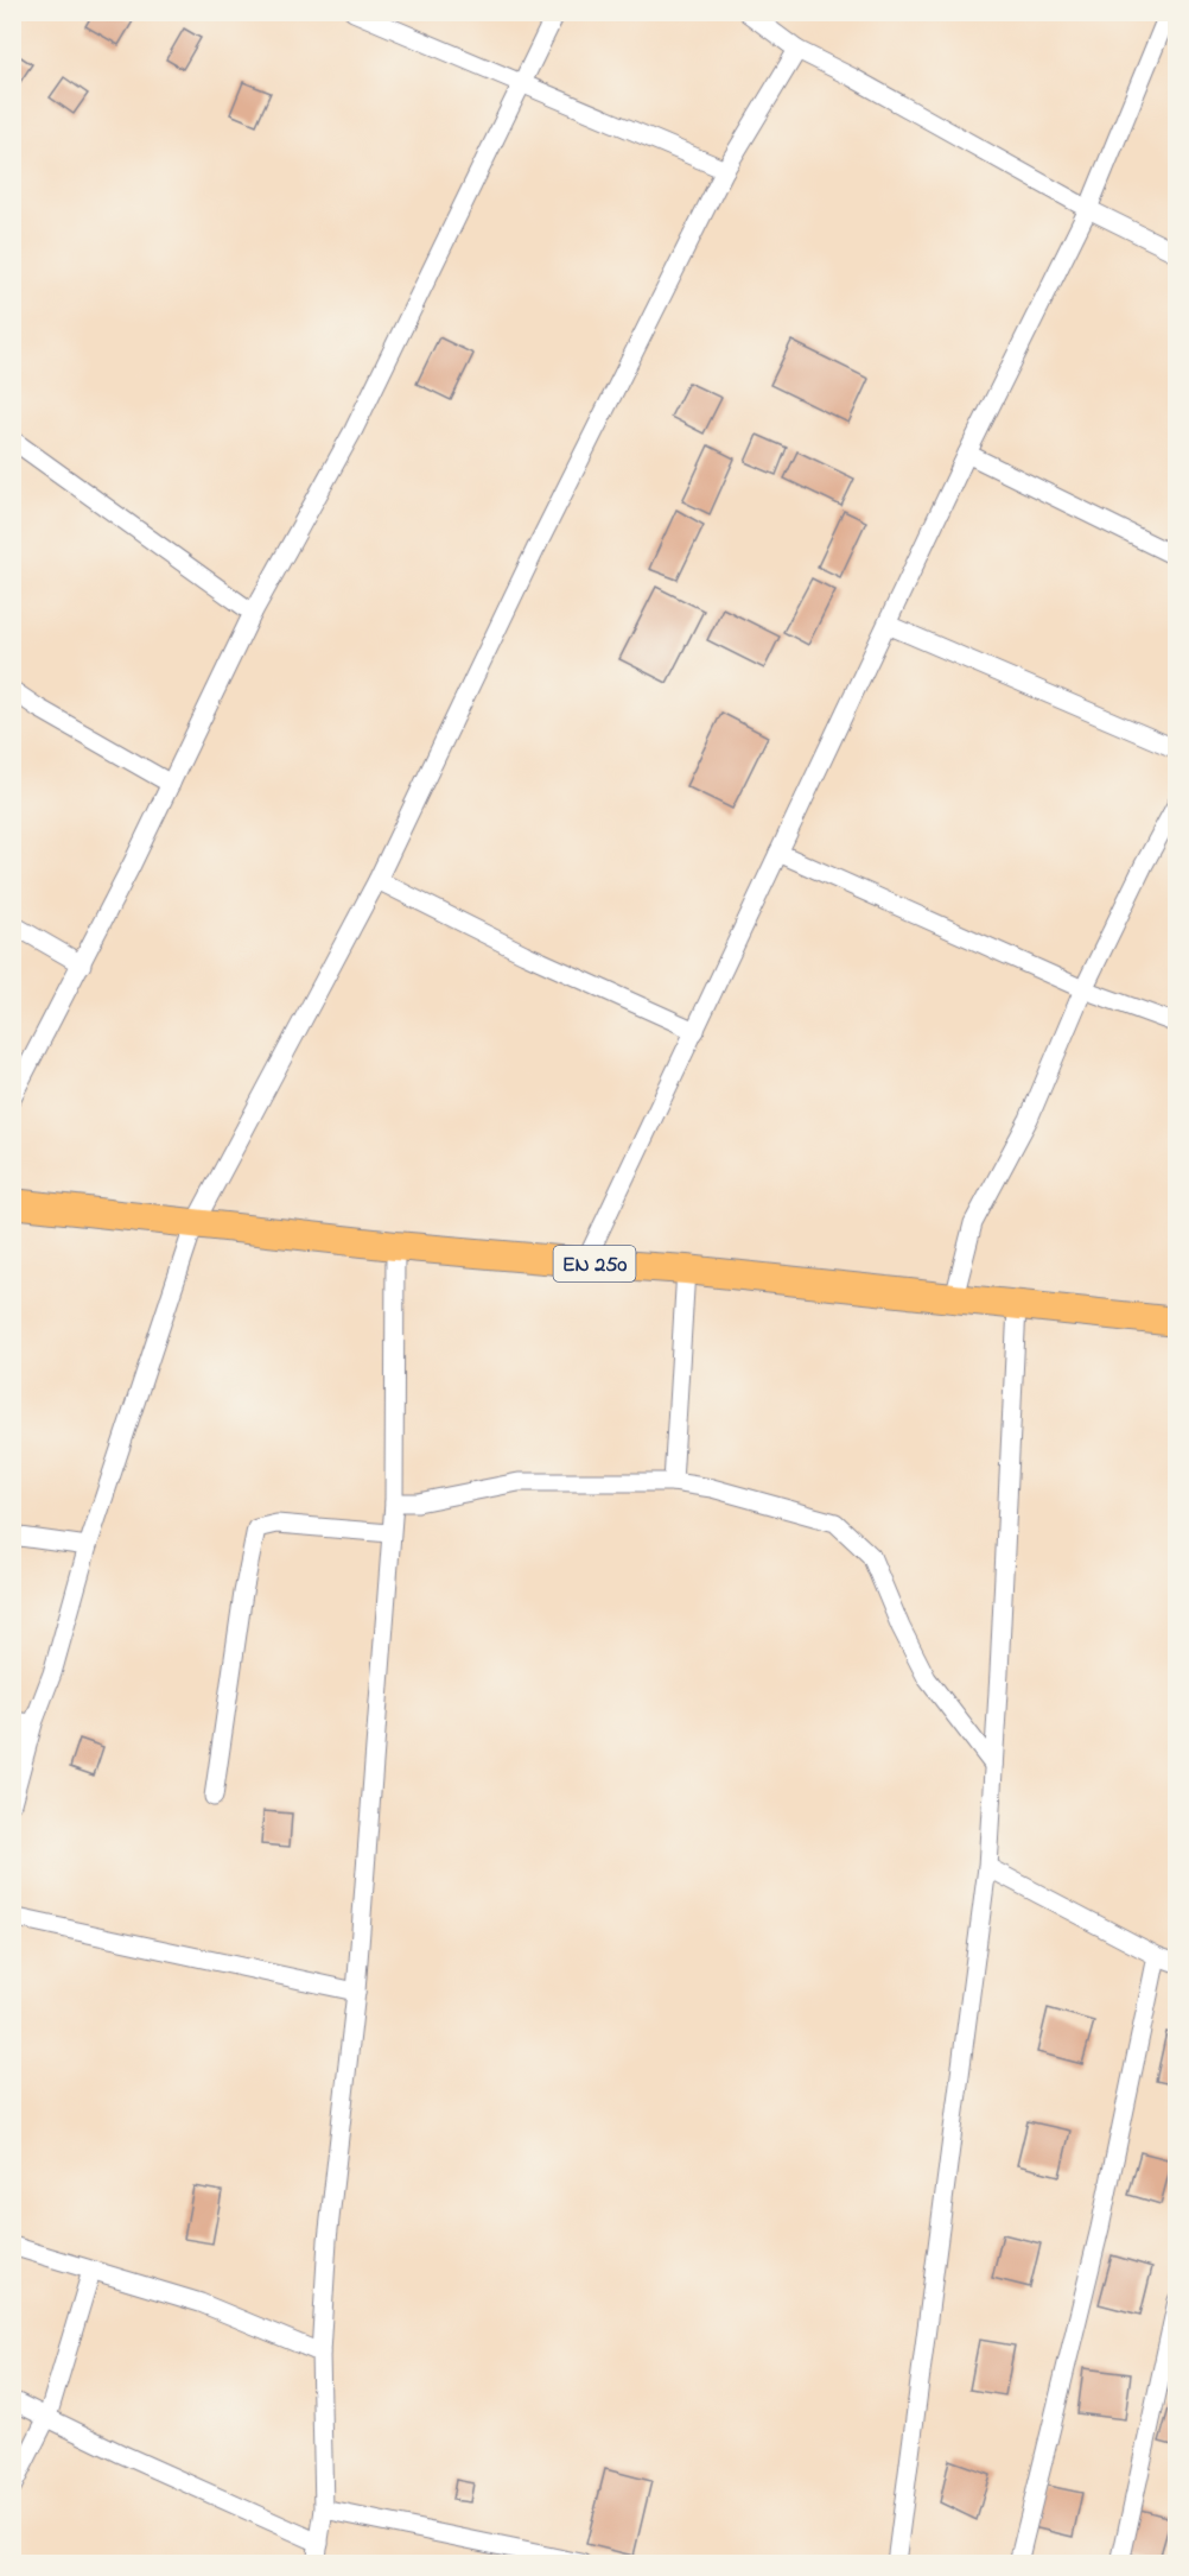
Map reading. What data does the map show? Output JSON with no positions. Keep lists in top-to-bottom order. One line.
{"streets":{"main road":["EN 250"]}}
